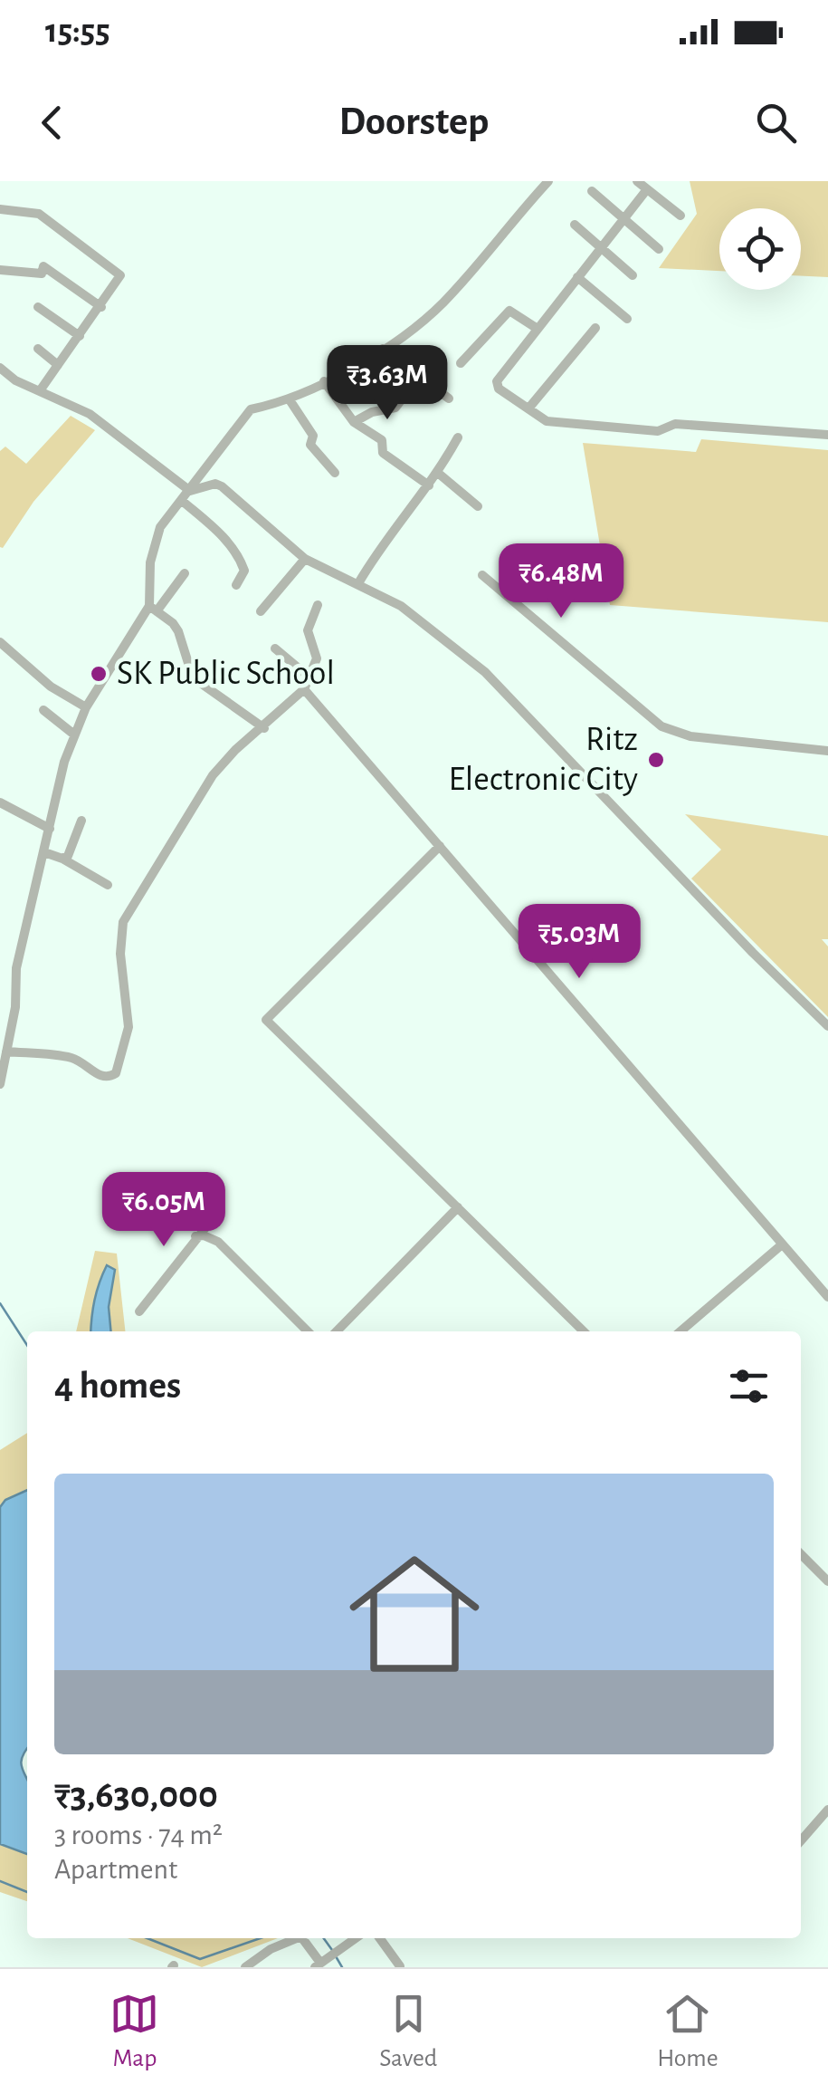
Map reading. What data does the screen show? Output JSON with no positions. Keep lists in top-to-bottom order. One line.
{"places":["SK Public School","Ritz Electronic City"],"page":{"status":"15:55","header":"Doorstep","price":["₹3.63M","₹6.48M","₹5.03M","₹6.05M"],"heading":"4 homes","list":[{"name":"₹3,630,000","note":"3 rooms · 74 m² · Apartment"}],"tabs":["Map","Saved","Home"]}}
